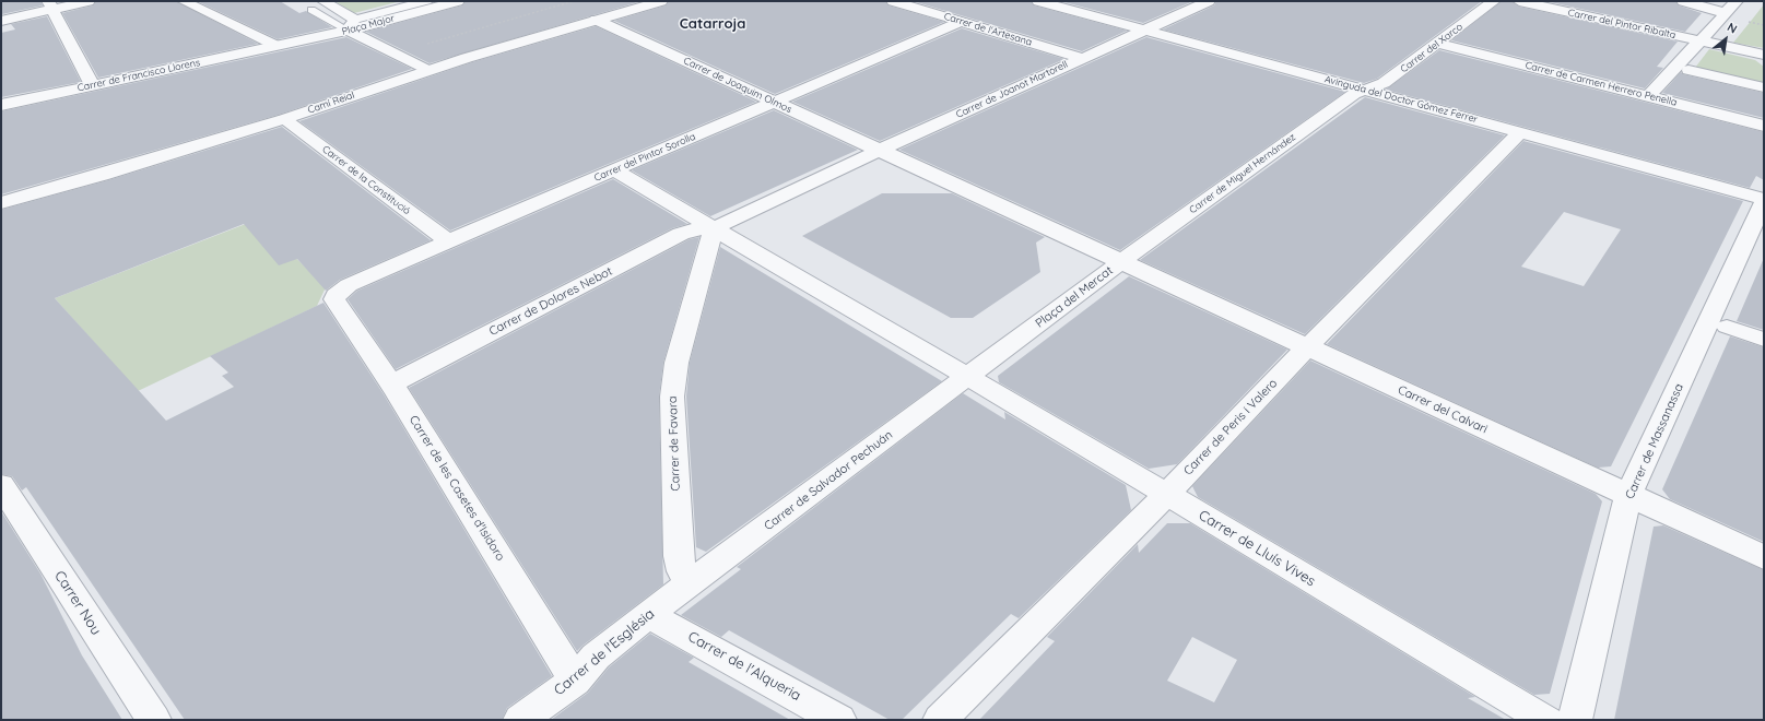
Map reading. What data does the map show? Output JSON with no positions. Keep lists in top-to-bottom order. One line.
{"streets":{"street":["Carrer del Pintor Ribalta","Plaça Major","Carrer de l'Artesana","Carrer del Xarco","Carrer de Francisco Llorens","Carrer de Carmen Herrero Penella","Carrer de Joaquim Olmos","Carrer de Joanot Martorell","Avinguda del Doctor Gómez Ferrer","Camí Reial","Carrer del Pintor Sorolla","Carrer de Miguel Hernández","Carrer de la Constitució","Plaça del Mercat","Carrer de Dolores Nebot","Carrer del Calvari","Carrer de Peris i Valero","Carrer de Massanassa","Carrer de Favara","Carrer de Salvador Pechuán","Carrer de les Casetes d'Isidoro","Carrer de Lluís Vives","Carrer Nou","Carrer de l'Església","Carrer de l'Alqueria"]},"crossings":[["Plaça Major","Carrer de Francisco Llorens"],["Carrer de l'Artesana","Carrer de Joanot Martorell"],["Carrer de l'Artesana","Carrer del Pintor Sorolla"],["Carrer del Xarco","Carrer de Carmen Herrero Penella"],["Carrer del Xarco","Avinguda del Doctor Gómez Ferrer"],["Carrer del Xarco","Carrer de Miguel Hernández"],["Carrer de Joaquim Olmos","Carrer de Joanot Martorell"],["Carrer de Joaquim Olmos","Camí Reial"],["Carrer de Joaquim Olmos","Carrer del Pintor Sorolla"],["Carrer de Joaquim Olmos","Plaça del Mercat"],["Carrer de Joanot Martorell","Avinguda del Doctor Gómez Ferrer"],["Carrer de Joanot Martorell","Plaça del Mercat"],["Avinguda del Doctor Gómez Ferrer","Carrer de Miguel Hernández"],["Avinguda del Doctor Gómez Ferrer","Carrer de Peris i Valero"],["Avinguda del Doctor Gómez Ferrer","Carrer de Massanassa"],["Camí Reial","Carrer de la Constitució"],["Carrer del Pintor Sorolla","Carrer de la Constitució"],["Carrer del Pintor Sorolla","Carrer de les Casetes d'Isidoro"],["Carrer de Miguel Hernández","Plaça del Mercat"],["Carrer de Miguel Hernández","Carrer del Calvari"],["Plaça del Mercat","Carrer del Calvari"],["Plaça del Mercat","Carrer de Salvador Pechuán"],["Plaça del Mercat","Carrer de Lluís Vives"],["Carrer de Dolores Nebot","Carrer de Favara"],["Carrer de Dolores Nebot","Carrer de les Casetes d'Isidoro"],["Carrer del Calvari","Carrer de Peris i Valero"],["Carrer del Calvari","Carrer de Massanassa"],["Carrer de Peris i Valero","Carrer de Lluís Vives"],["Carrer de Favara","Carrer de Salvador Pechuán"],["Carrer de Favara","Carrer de l'Església"],["Carrer de Salvador Pechuán","Carrer de Lluís Vives"],["Carrer de Salvador Pechuán","Carrer de l'Església"],["Carrer de les Casetes d'Isidoro","Carrer de l'Església"],["Carrer de l'Església","Carrer de l'Alqueria"]],"districts":["Catarroja"],"north":"top right"}
